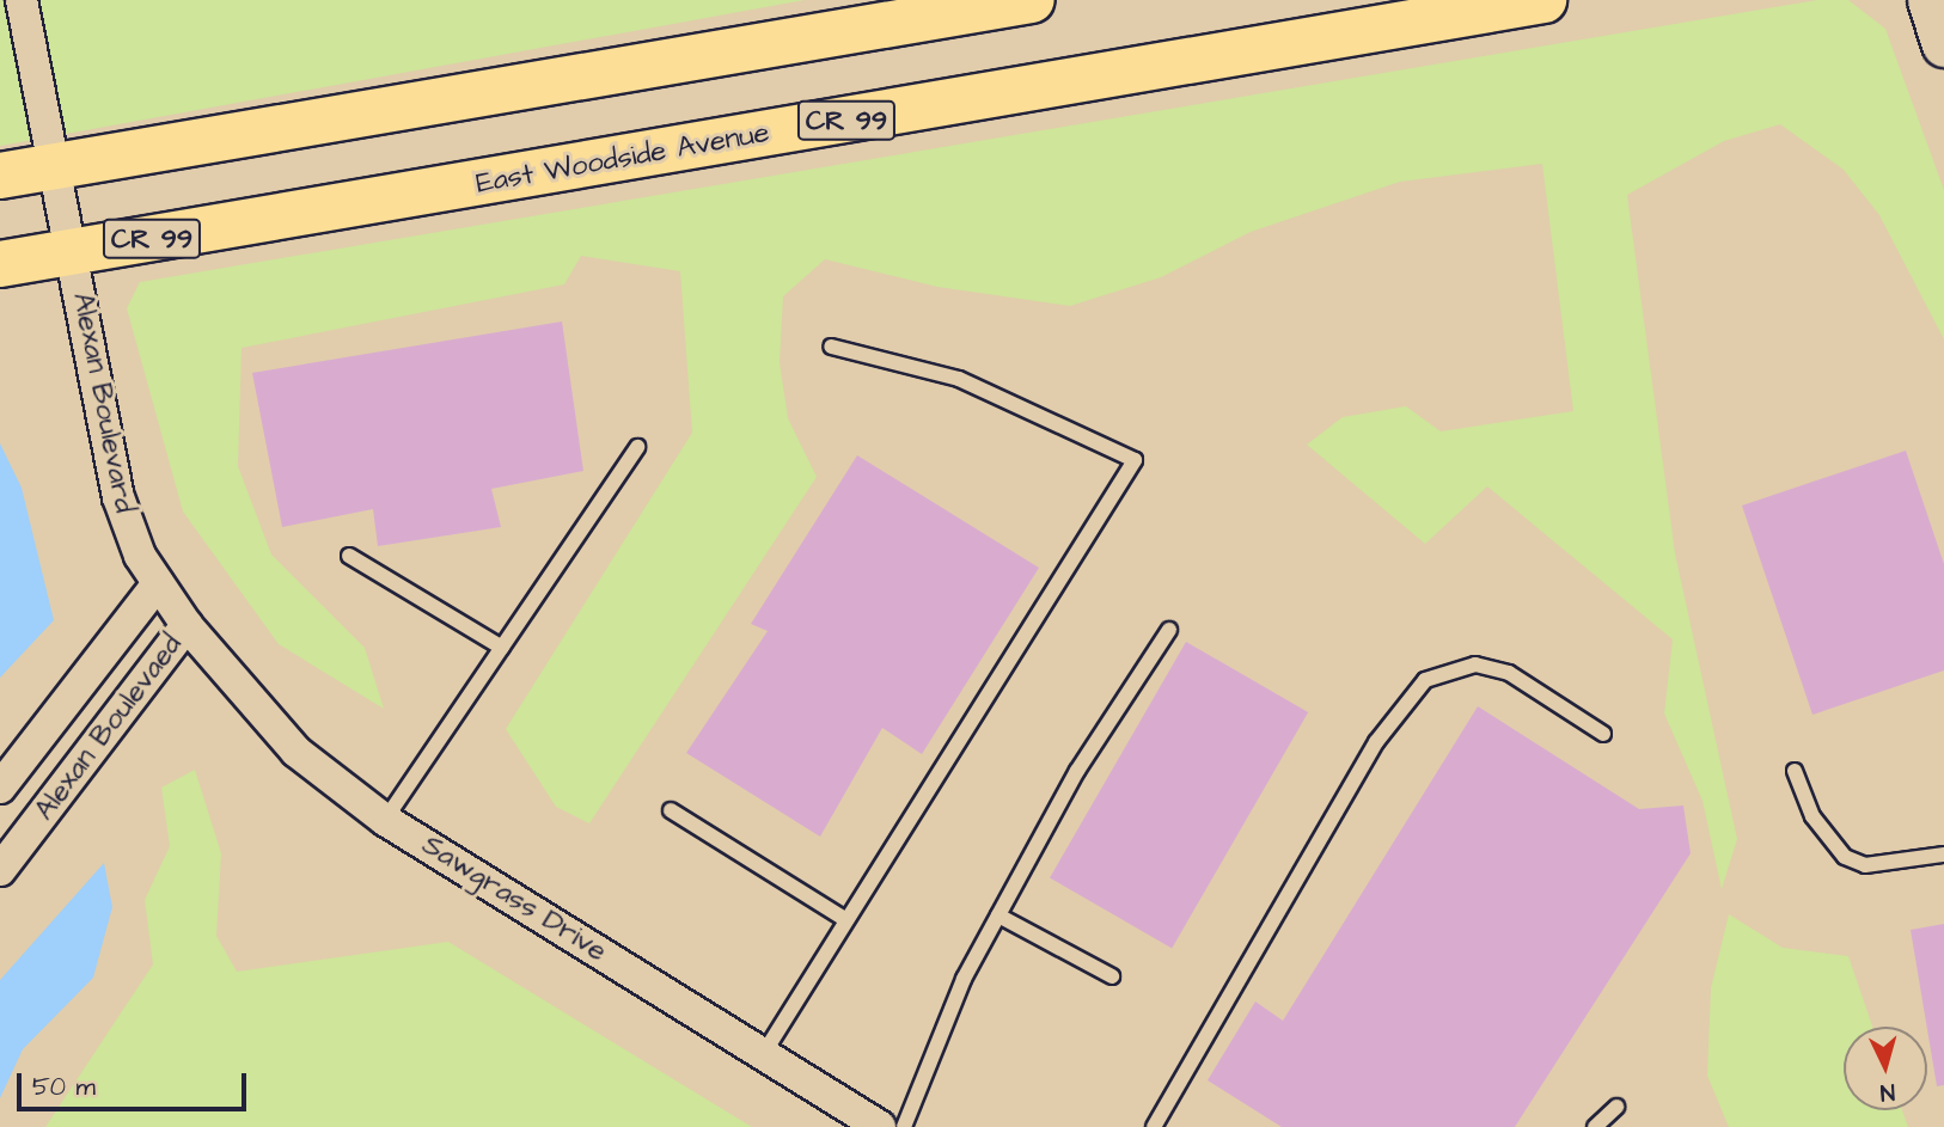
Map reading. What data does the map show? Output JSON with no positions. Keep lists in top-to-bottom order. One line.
{"streets":{"main road":["CR 99","East Woodside Avenue"],"street":["Alexan Boulevard","Alexan Boulevaed","Sawgrass Drive"]},"crossings":[["East Woodside Avenue","Alexan Boulevard"],["Alexan Boulevard","Alexan Boulevaed"],["Alexan Boulevard","Sawgrass Drive"],["Alexan Boulevaed","Sawgrass Drive"]],"scale_bar":"50 m","north":"bottom"}
